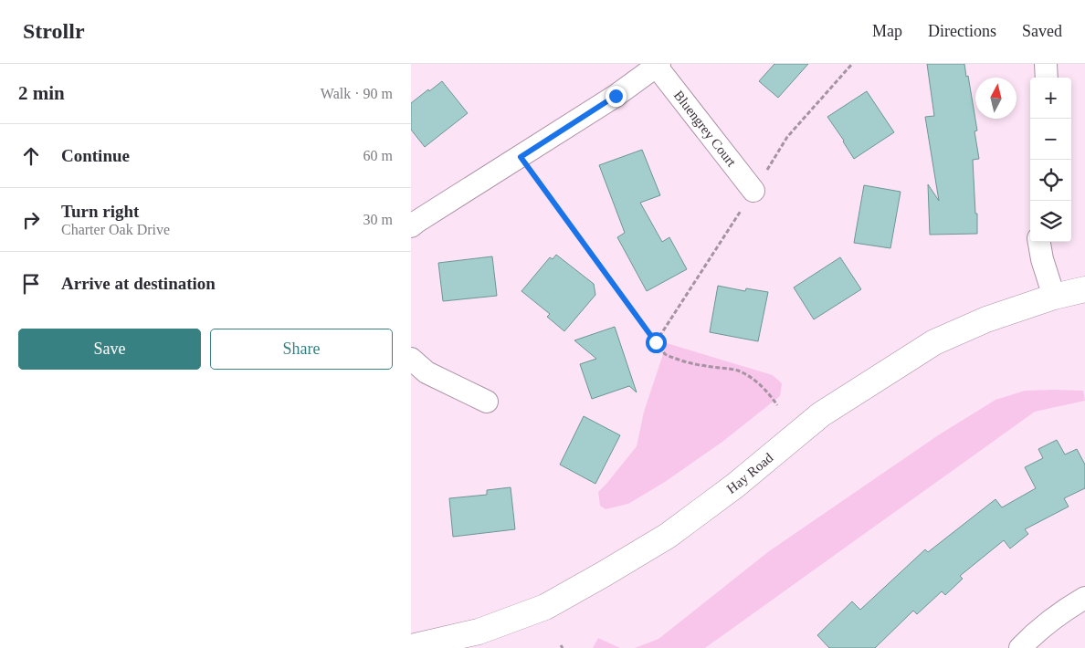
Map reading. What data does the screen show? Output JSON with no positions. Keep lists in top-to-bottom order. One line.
{"streets":{"street":["Bluengrey Court","Hay Road"]},"north":"top","page":{"header":"Strollr","nav":["Map","Directions","Saved"],"heading":["2 min","Walk · 90 m"],"map_buttons":["+","−"],"list":[["Continue","60 m"],["Turn right","Charter Oak Drive","30 m"],"Arrive at destination"],"buttons":["Save","Share"]}}
